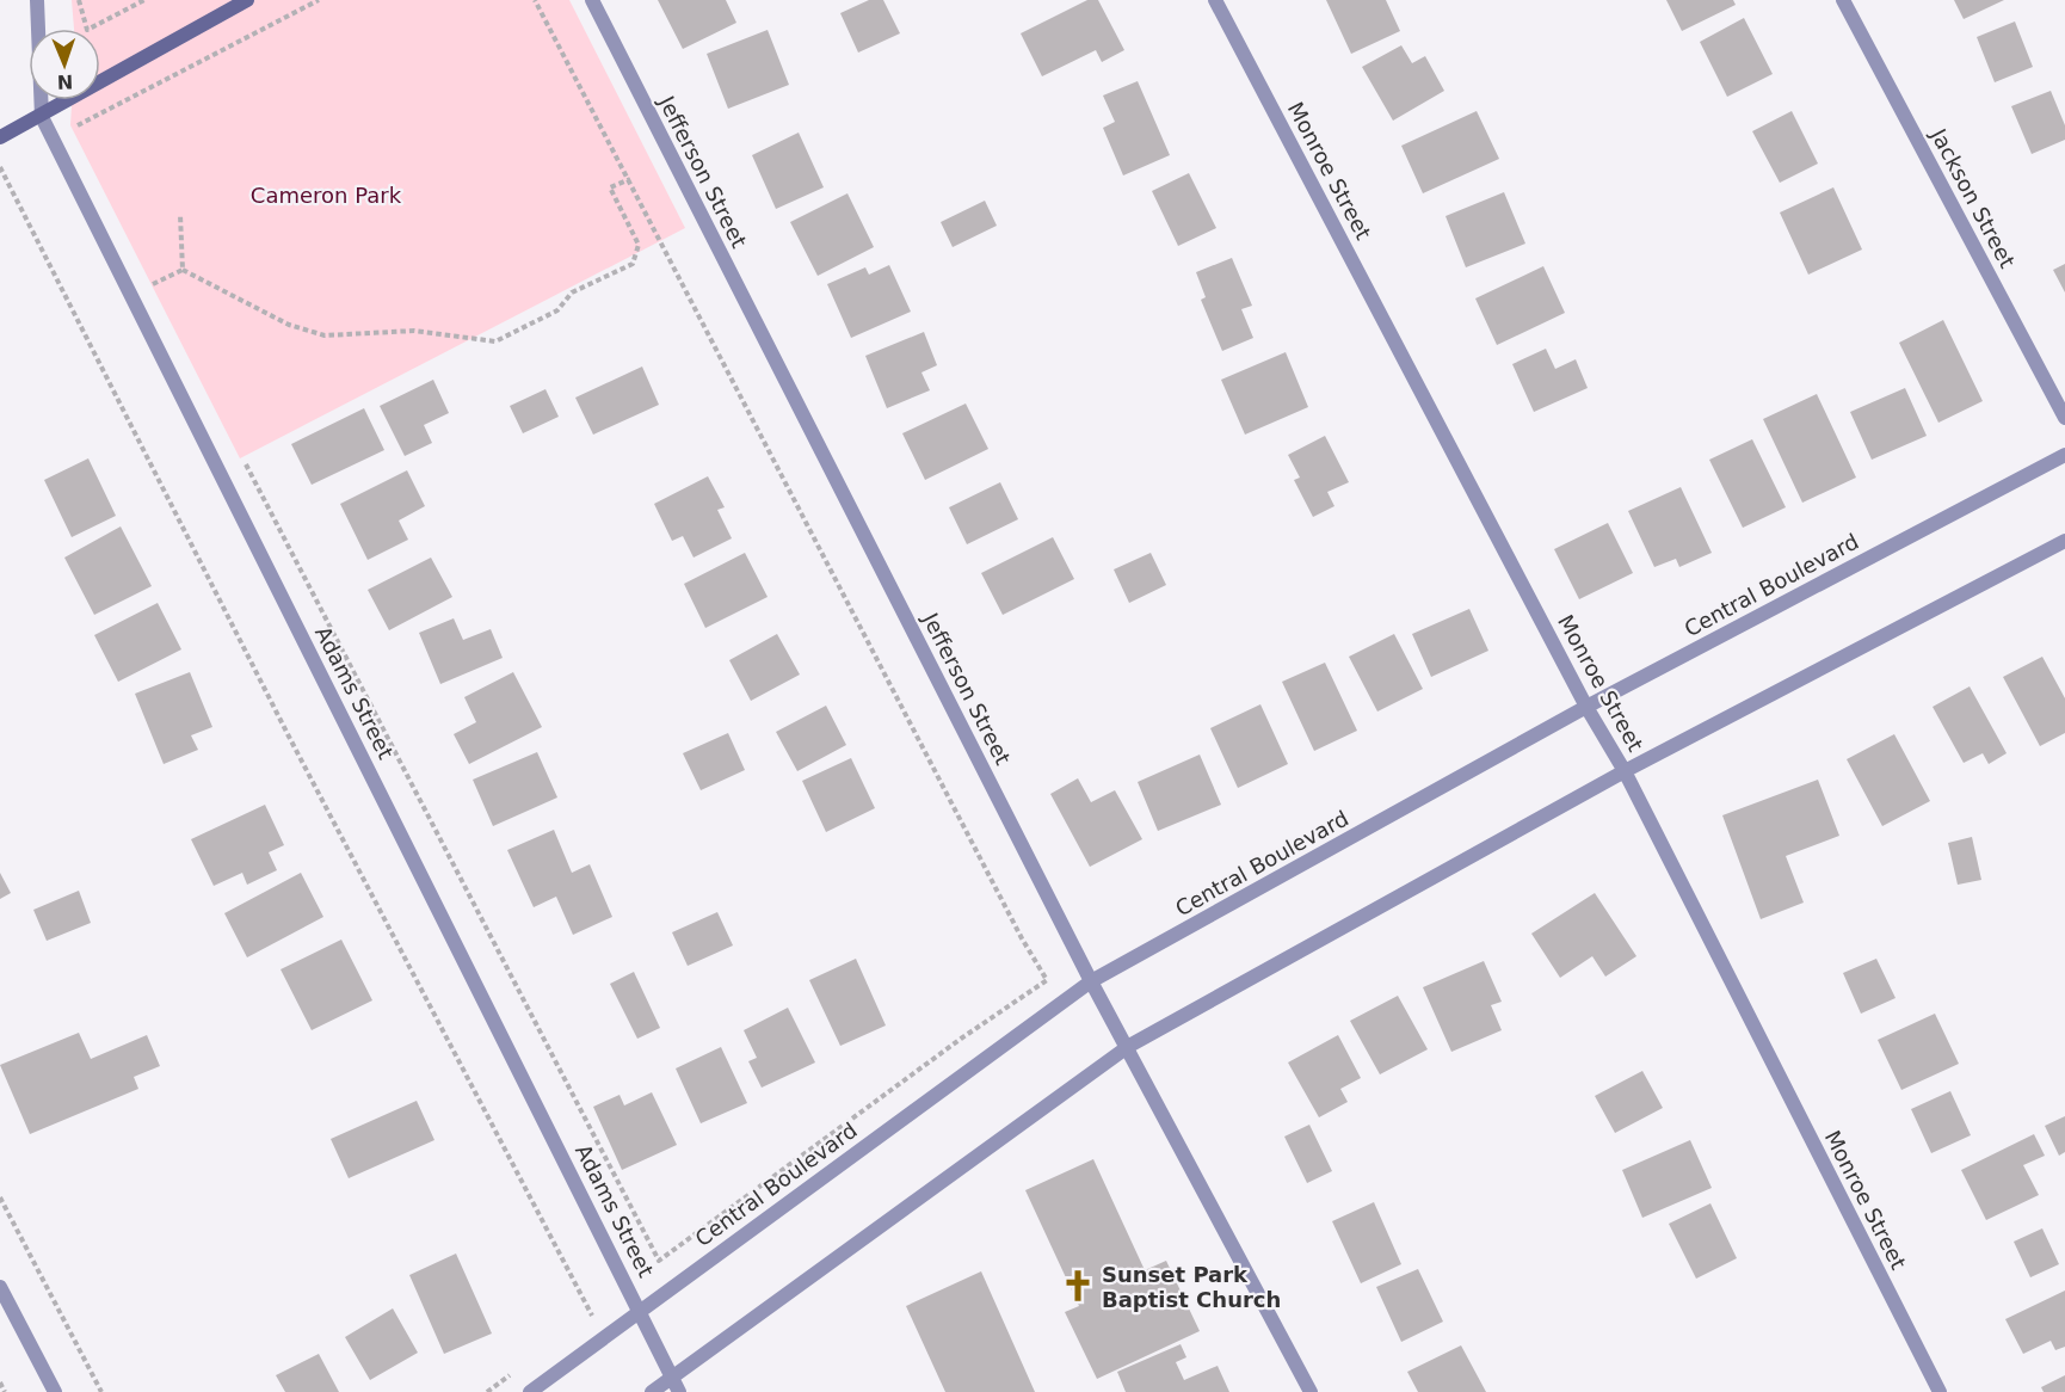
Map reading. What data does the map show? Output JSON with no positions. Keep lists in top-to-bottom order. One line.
{"streets":{"street":["Monroe Street","Jefferson Street","Jackson Street","Central Boulevard","Adams Street"]},"crossings":[["Monroe Street","Central Boulevard"],["Jefferson Street","Central Boulevard"],["Central Boulevard","Adams Street"]],"parks":["Cameron Park"],"places":{"church":["Sunset Park Baptist Church"]},"north":"bottom"}
